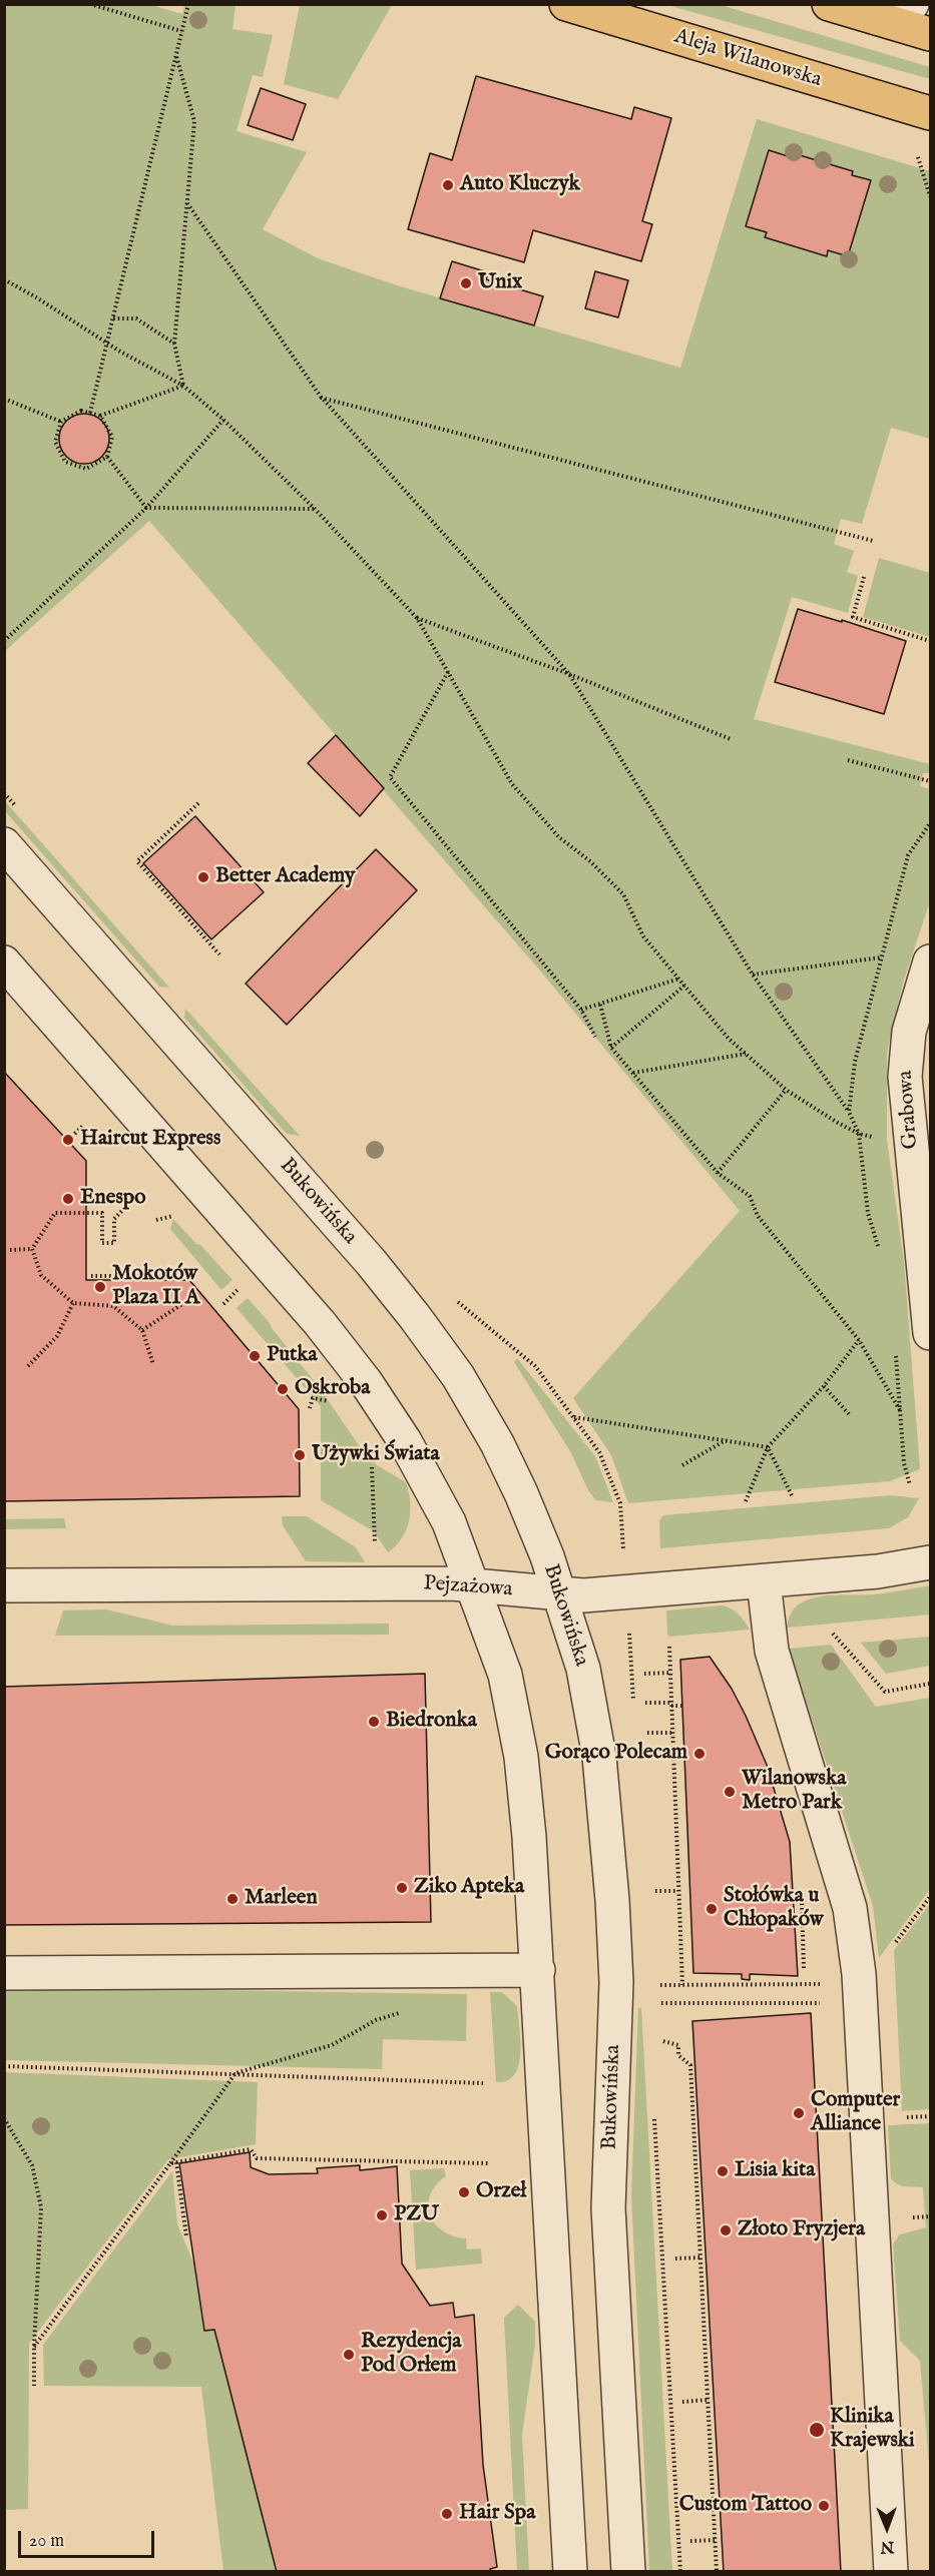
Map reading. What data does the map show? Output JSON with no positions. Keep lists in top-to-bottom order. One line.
{"streets":{"main road":["Aleja Wilanowska"],"street":["Grabowa","Bukowińska","Pejzażowa"]},"crossings":[["Bukowińska","Pejzażowa"]],"places":["Auto Kluczyk","Unix","Better Academy","Haircut Express","Enespo","Mokotów Plaza II A","Putka","Oskroba","Używki Świata","Biedronka","Gorąco Polecam","Wilanowska Metro Park","Ziko Apteka","Marleen","Stołówka u Chłopaków","Computer Alliance","Lisia kita","Orzeł","PZU","Złoto Fryzjera","Rezydencja Pod Orłem","Klinika Krajewski","Custom Tattoo","Hair Spa"],"scale_bar":"20 m","north":"bottom"}
